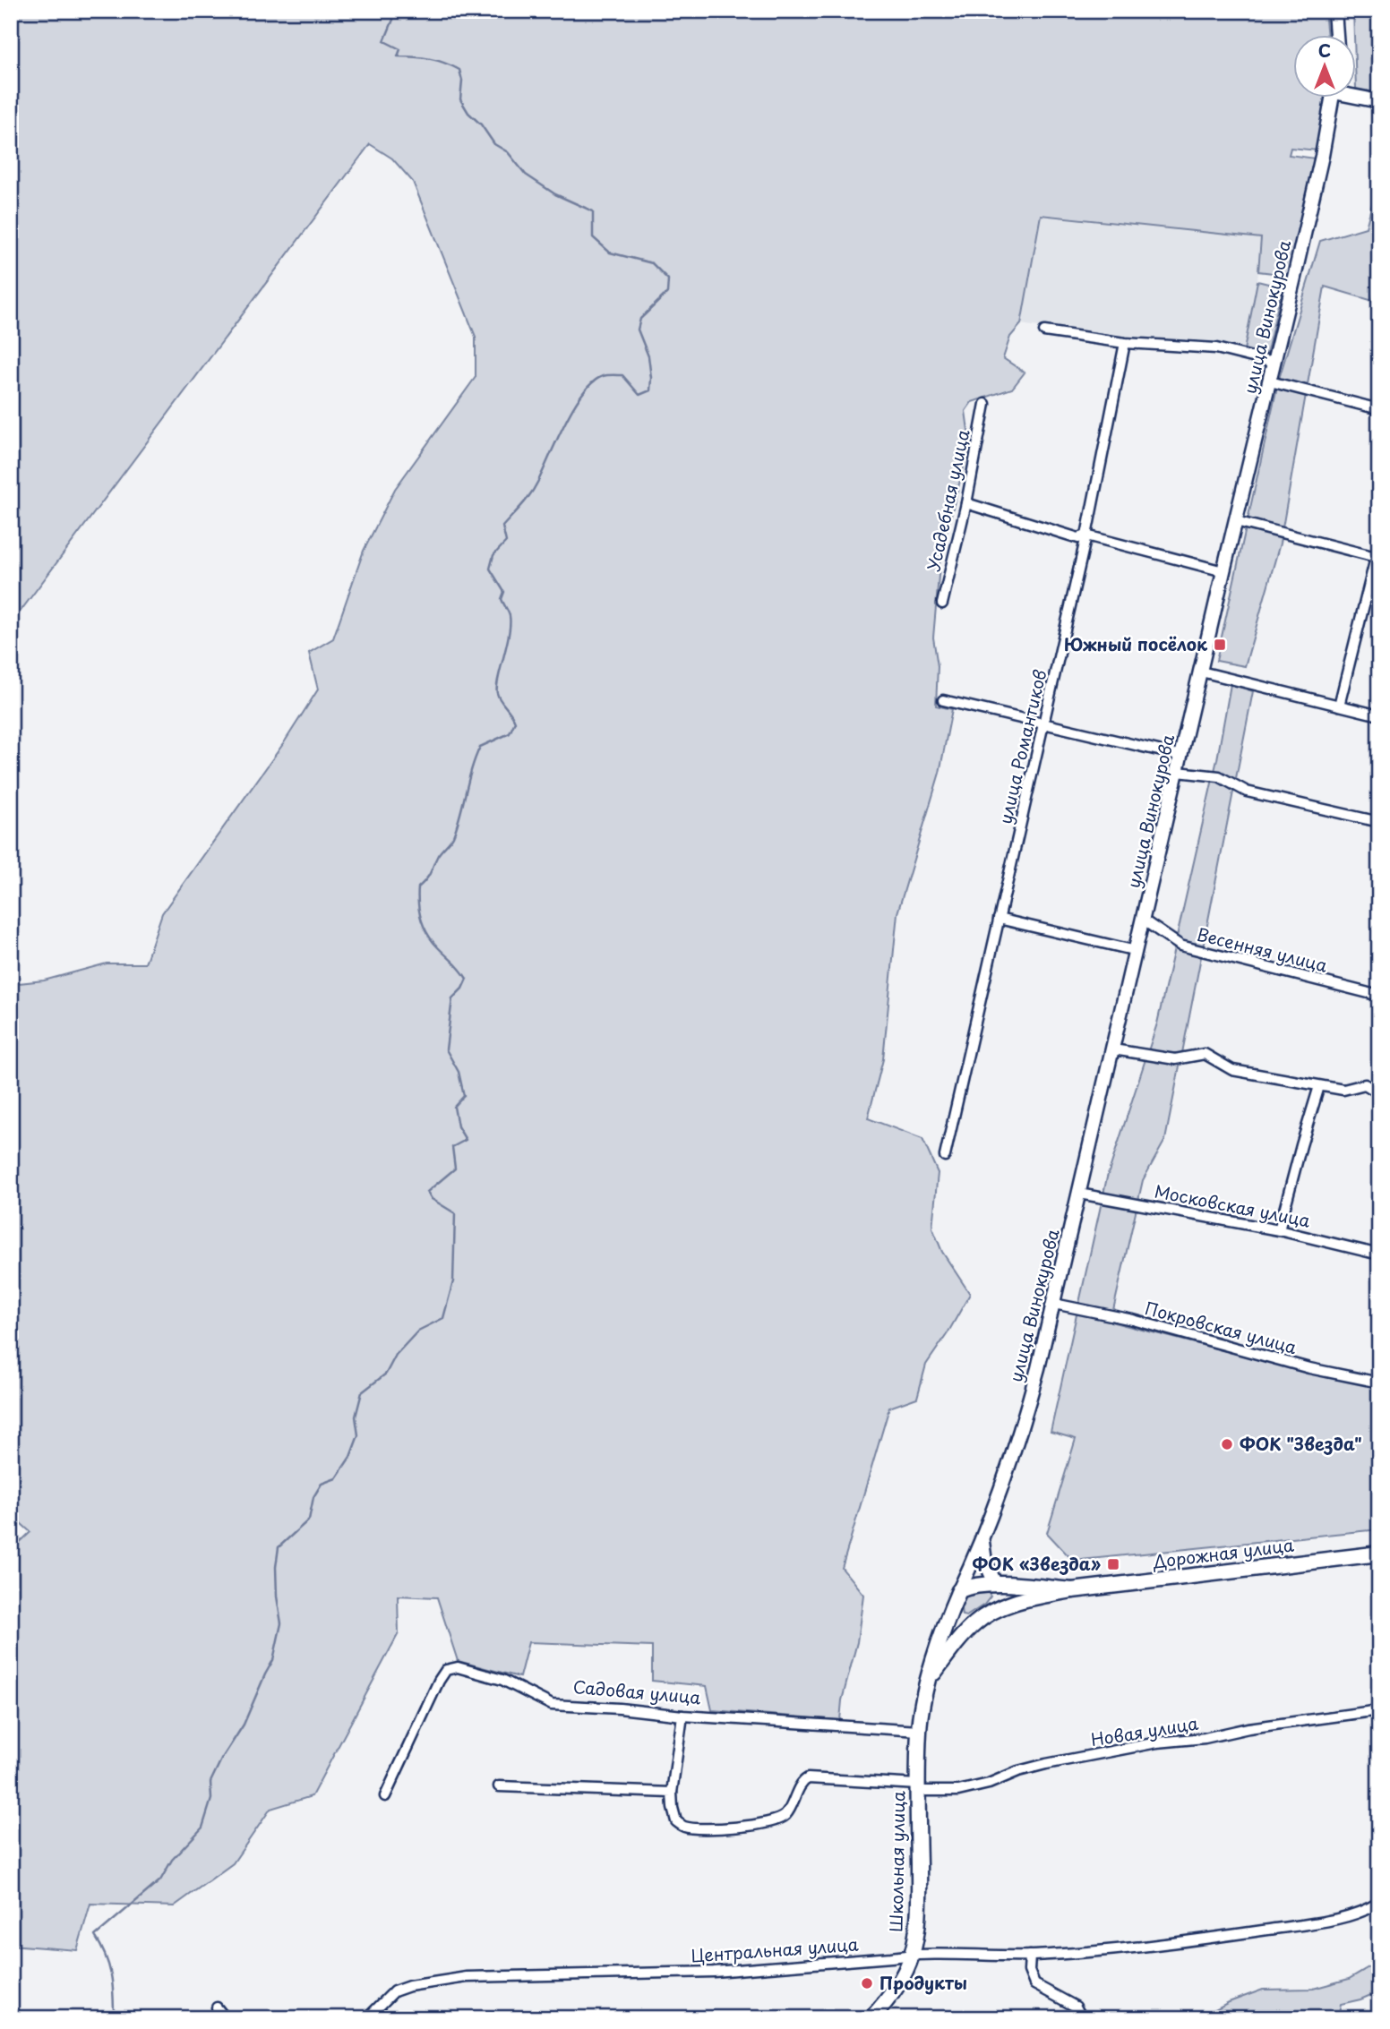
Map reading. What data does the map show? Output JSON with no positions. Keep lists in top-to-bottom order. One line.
{"streets":{"main road":["улица Винокурова","Дорожная улица","Школьная улица"],"street":["Усадебная улица","улица Романтиков","Весенняя улица","Московская улица","Покровская улица","Садовая улица","Новая улица","Центральная улица"]},"crossings":[["улица Винокурова","Весенняя улица"],["улица Винокурова","Московская улица"],["улица Винокурова","Покровская улица"],["Садовая улица","Школьная улица"],["Новая улица","Школьная улица"],["Школьная улица","Центральная улица"]],"places":{"transit":["Южный посёлок","ФОК «Звезда»"],"other":["ФОК \"Звезда\"","Продукты"]},"north":"top"}
